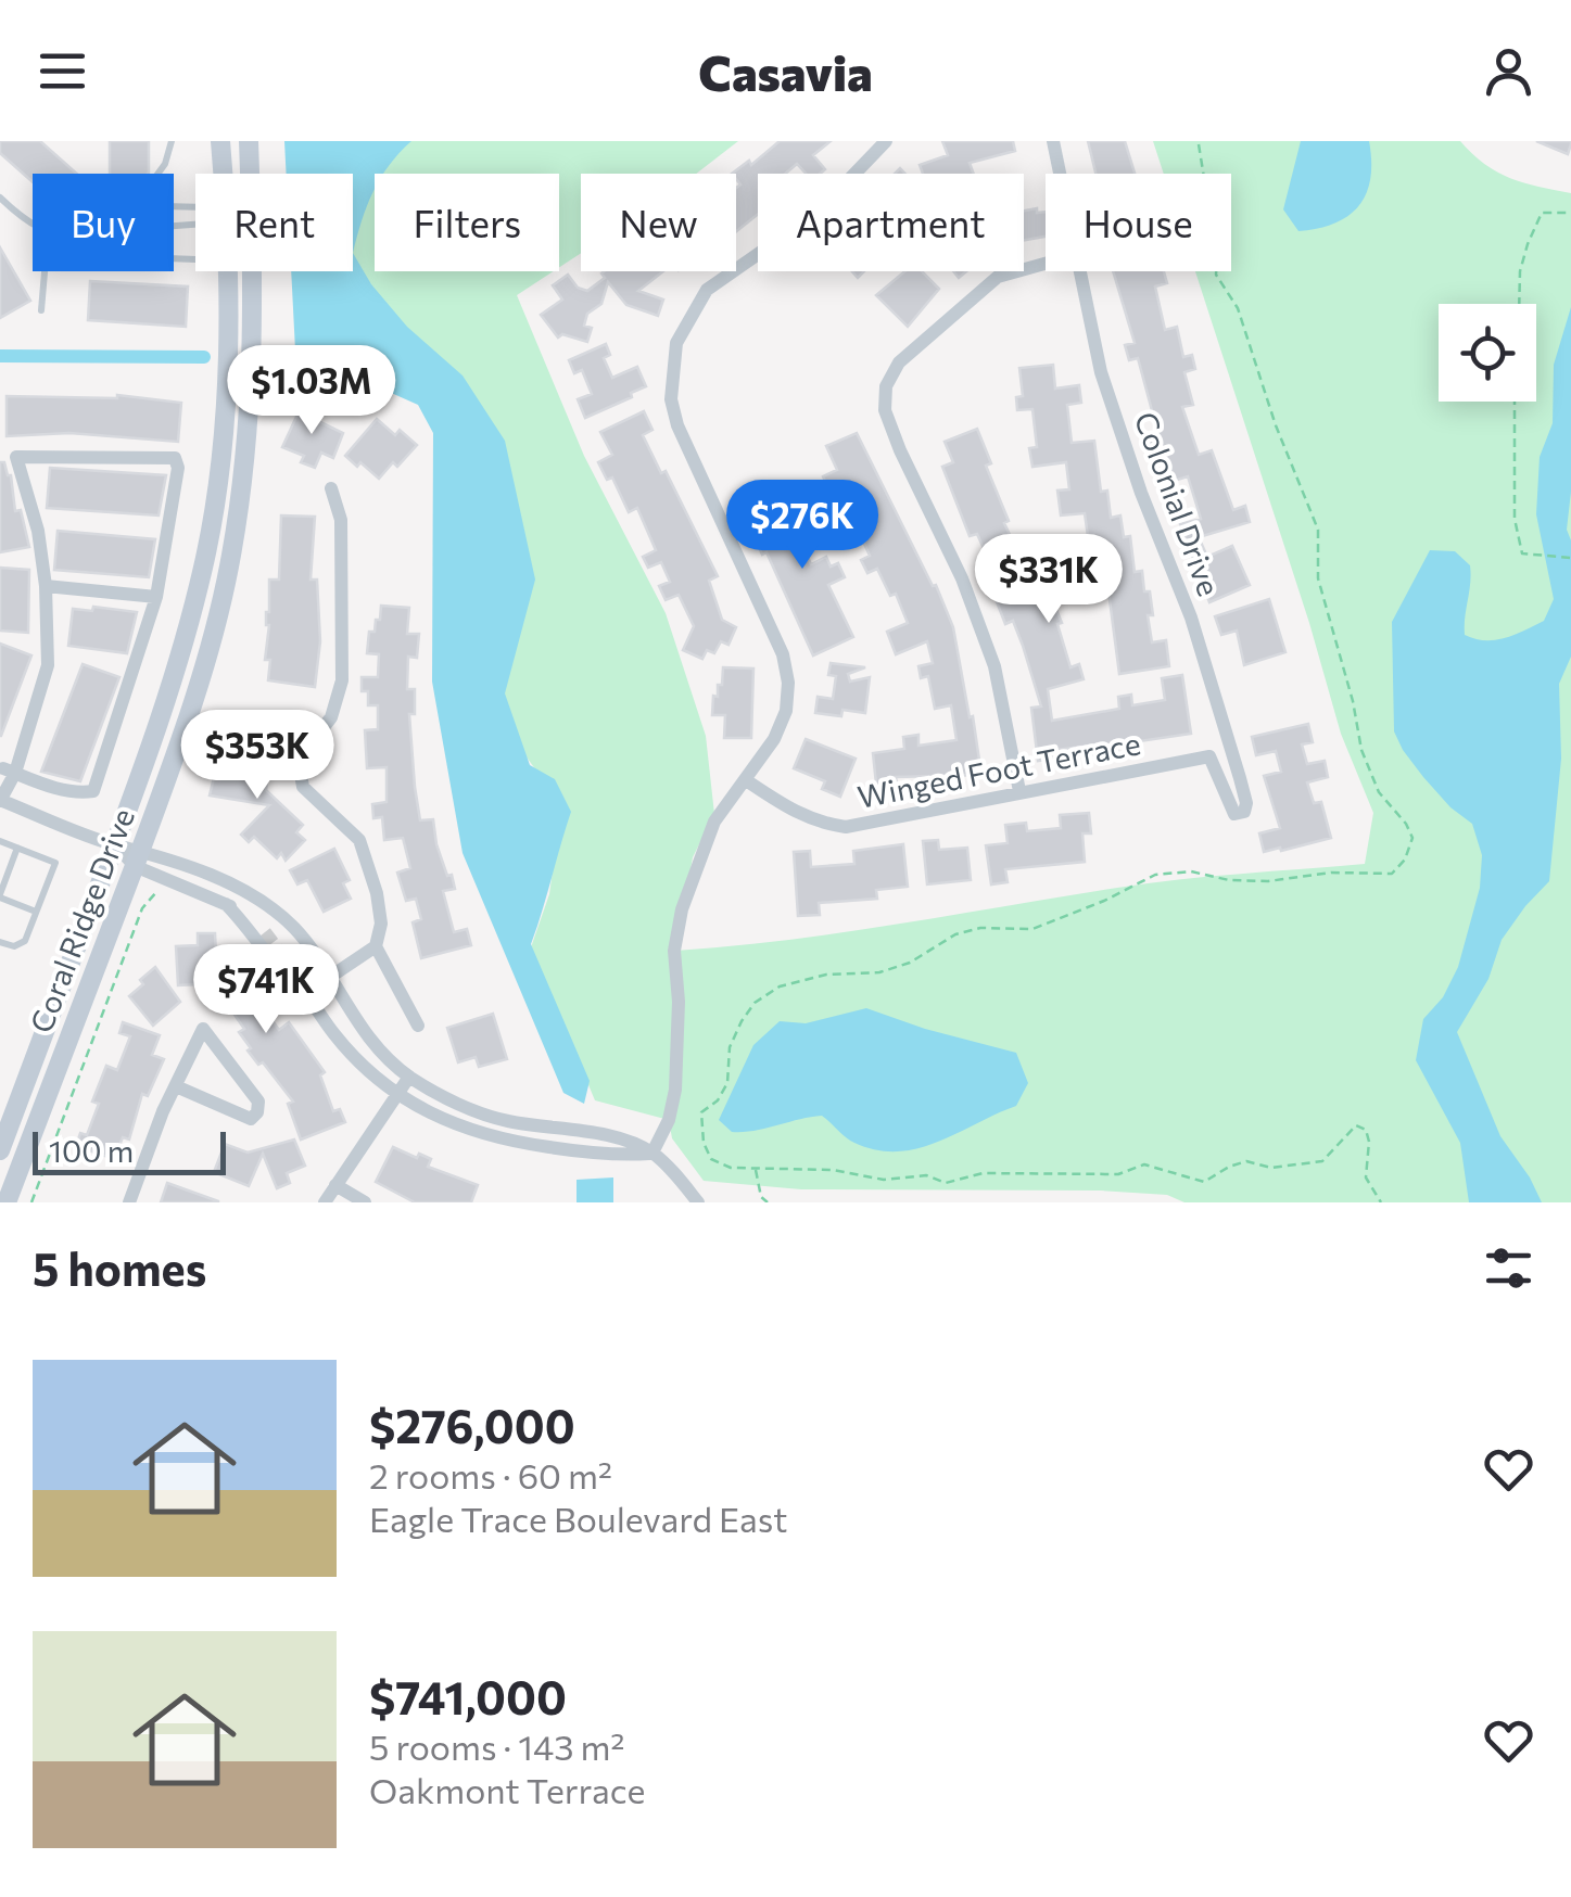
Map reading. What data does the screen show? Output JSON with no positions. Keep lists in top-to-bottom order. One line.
{"streets":{"main road":["Coral Ridge Drive"],"street":["Colonial Drive","Winged Foot Terrace"]},"crossings":[["Colonial Drive","Winged Foot Terrace"]],"scale_bar":"100 m","page":{"header":"Casavia","chip":["Buy","Rent","Filters","New","Apartment","House"],"price":["$1.03M","$276K","$331K","$353K","$741K"],"scale":"100 m","heading":"5 homes","list":[{"name":"$276,000","note":"2 rooms · 60 m² · Eagle Trace Boulevard East"},{"name":"$741,000","note":"5 rooms · 143 m² · Oakmont Terrace"}]}}
